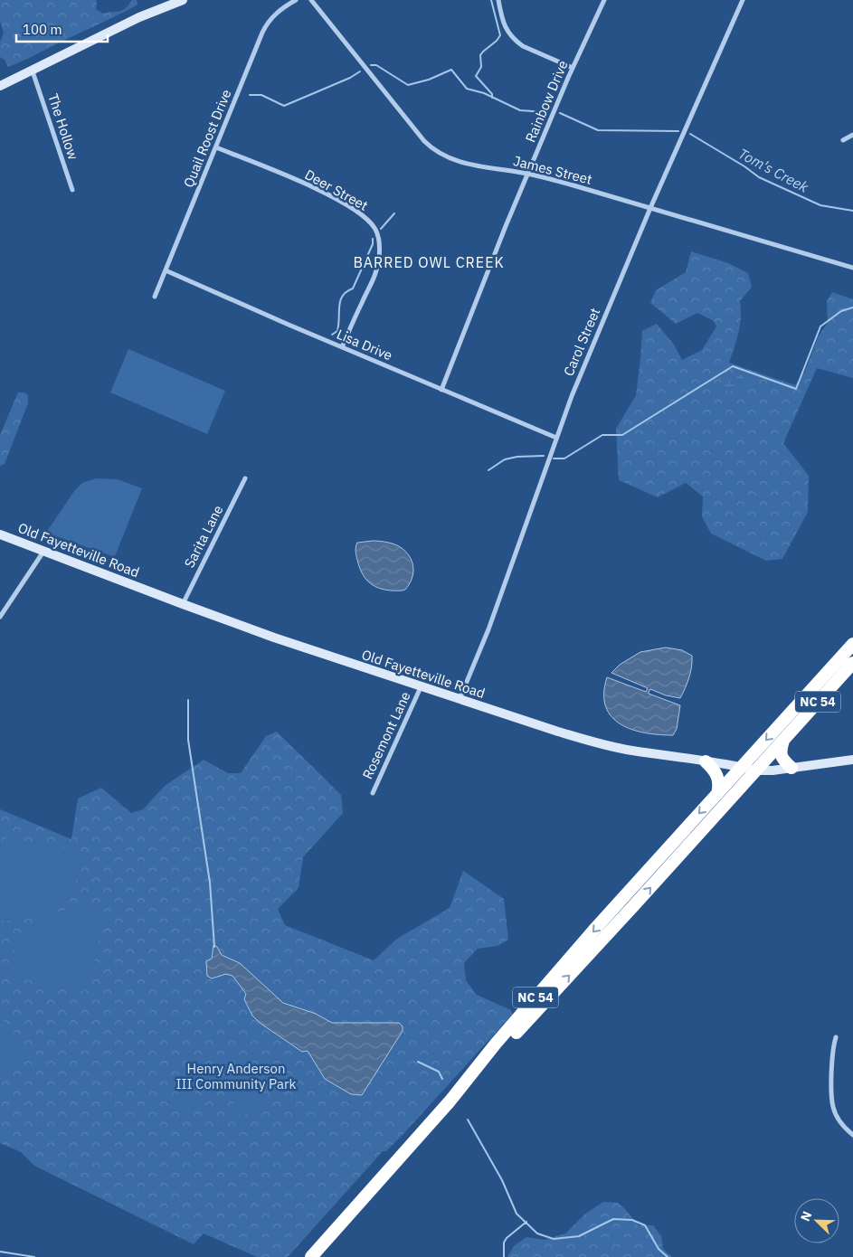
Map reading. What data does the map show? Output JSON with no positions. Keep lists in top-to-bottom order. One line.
{"streets":{"highway":["NC 54"],"street":["Rainbow Drive","The Hollow","Quail Roost Drive","James Street","Deer Street","Carol Street","Lisa Drive","Sarita Lane","Old Fayetteville Road","Rosemont Lane"]},"crossings":[["Rainbow Drive","James Street"],["Rainbow Drive","Lisa Drive"],["Quail Roost Drive","Deer Street"],["Quail Roost Drive","Lisa Drive"],["James Street","Carol Street"],["Deer Street","Lisa Drive"],["Carol Street","Lisa Drive"],["Carol Street","Old Fayetteville Road"],["Sarita Lane","Old Fayetteville Road"],["Old Fayetteville Road","NC 54"],["Old Fayetteville Road","Rosemont Lane"]],"districts":["BARRED OWL CREEK"],"water":["Tom's Creek"],"parks":["Henry Anderson III Community Park"],"scale_bar":"100 m","north":"top left"}
